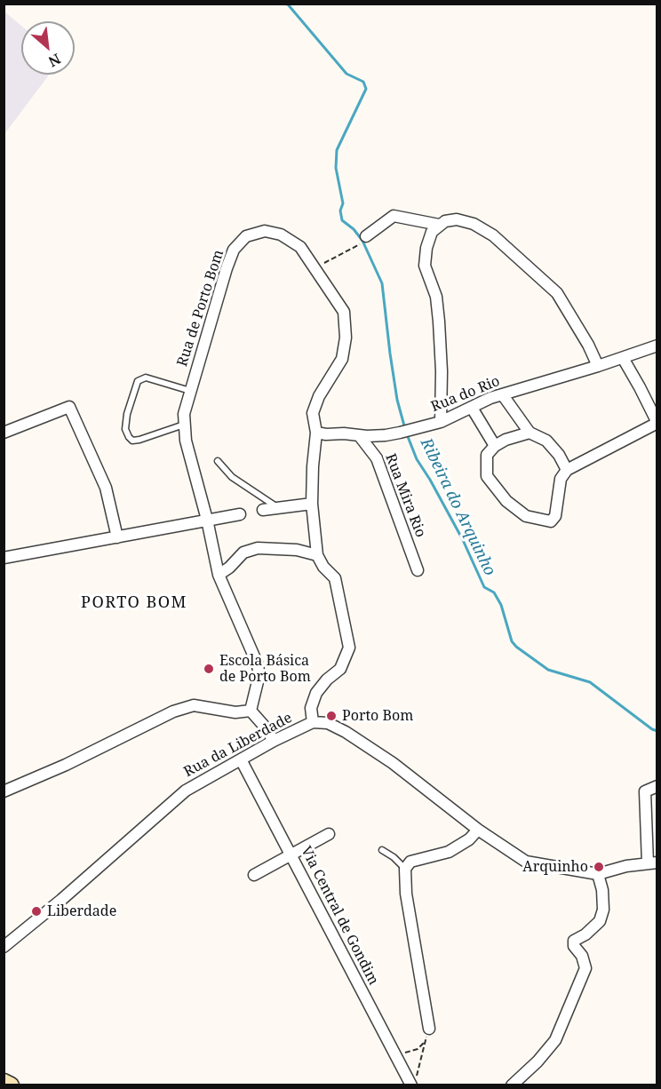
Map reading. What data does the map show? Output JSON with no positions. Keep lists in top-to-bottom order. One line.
{"streets":{"street":["Rua de Porto Bom","Rua do Rio","Rua Mira Rio","Rua da Liberdade","Via Central de Gondim"]},"crossings":[["Rua de Porto Bom","Rua do Rio"],["Rua do Rio","Rua Mira Rio"],["Rua da Liberdade","Via Central de Gondim"]],"districts":["PORTO BOM"],"water":["Ribeira do Arquinho"],"places":["Escola Básica de Porto Bom","Porto Bom","Arquinho","Liberdade"],"north":"bottom right"}
